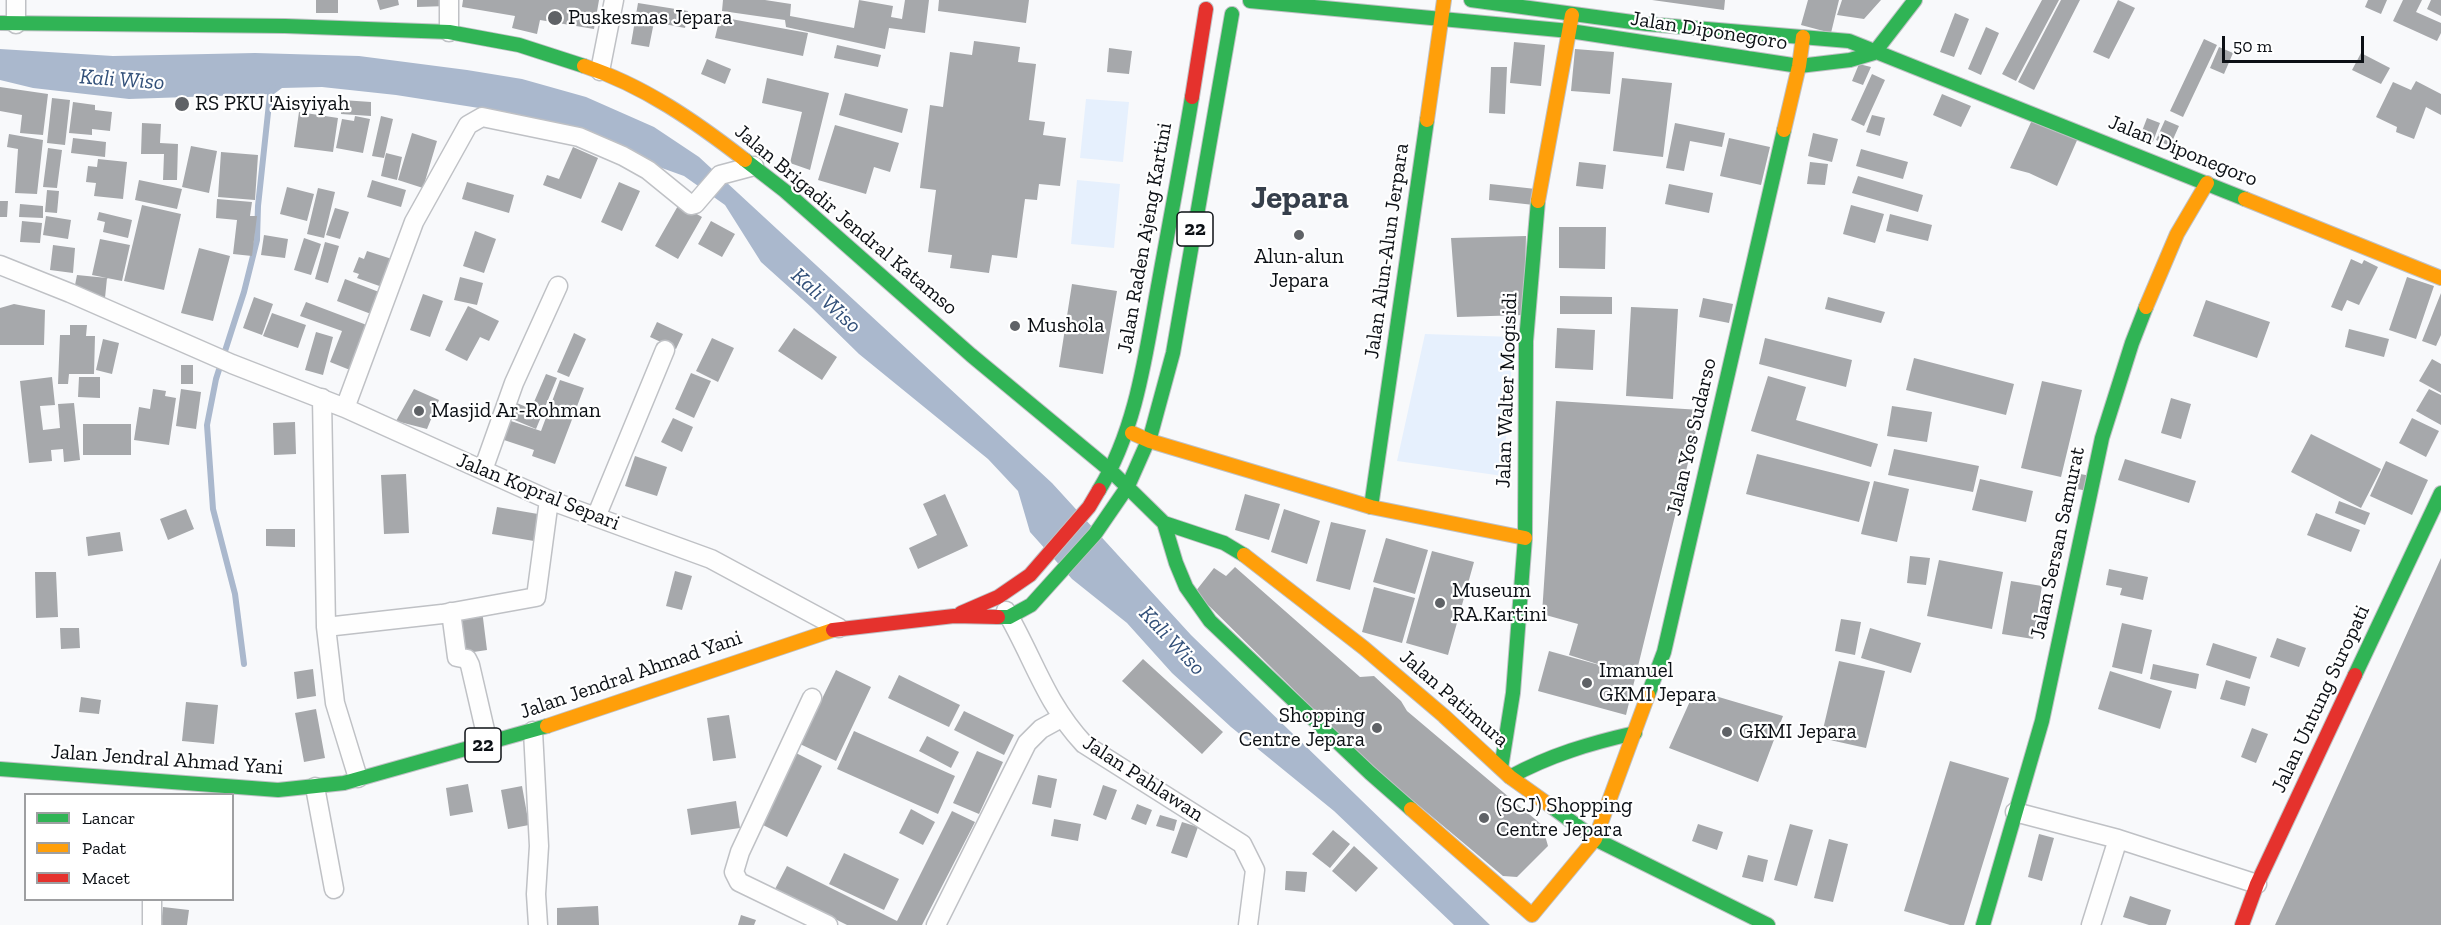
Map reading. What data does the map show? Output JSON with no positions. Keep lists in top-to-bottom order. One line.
{"streets":{"main road":["Jalan Diponegoro","Jalan Brigadir Jendral Katamso","22","Jalan Raden Ajeng Kartini","Jalan Alun-Alun Jerpara","Jalan Walter Mogisidi","Jalan Yos Sudarso","Jalan Sersan Samurat","Jalan Jendral Ahmad Yani","Jalan Patimura","Jalan Untung Suropati"],"street":["Jalan Kopral Separi","Jalan Pahlawan"]},"crossings":[["Jalan Diponegoro","Jalan Alun-Alun Jerpara"],["Jalan Diponegoro","Jalan Walter Mogisidi"],["Jalan Diponegoro","Jalan Yos Sudarso"],["Jalan Diponegoro","Jalan Sersan Samurat"],["Jalan Brigadir Jendral Katamso","22"],["Jalan Brigadir Jendral Katamso","Jalan Raden Ajeng Kartini"],["Jalan Brigadir Jendral Katamso","Jalan Jendral Ahmad Yani"],["22","Jalan Raden Ajeng Kartini"],["22","Jalan Jendral Ahmad Yani"],["22","Jalan Pahlawan"],["Jalan Raden Ajeng Kartini","Jalan Jendral Ahmad Yani"],["Jalan Walter Mogisidi","Jalan Patimura"],["Jalan Yos Sudarso","Jalan Patimura"],["Jalan Kopral Separi","Jalan Jendral Ahmad Yani"],["Jalan Jendral Ahmad Yani","Jalan Pahlawan"]],"districts":["Jepara"],"water":["Kali Wiso"],"places":["Puskesmas Jepara","RS PKU 'Aisyiyah","Alun-alun Jepara","Mushola","Masjid Ar-Rohman","Museum RA.Kartini","Imanuel GKMI Jepara","Shopping Centre Jepara","GKMI Jepara","(SCJ) Shopping Centre Jepara"],"legend":["Lancar","Padat","Macet"],"scale_bar":"50 m"}
